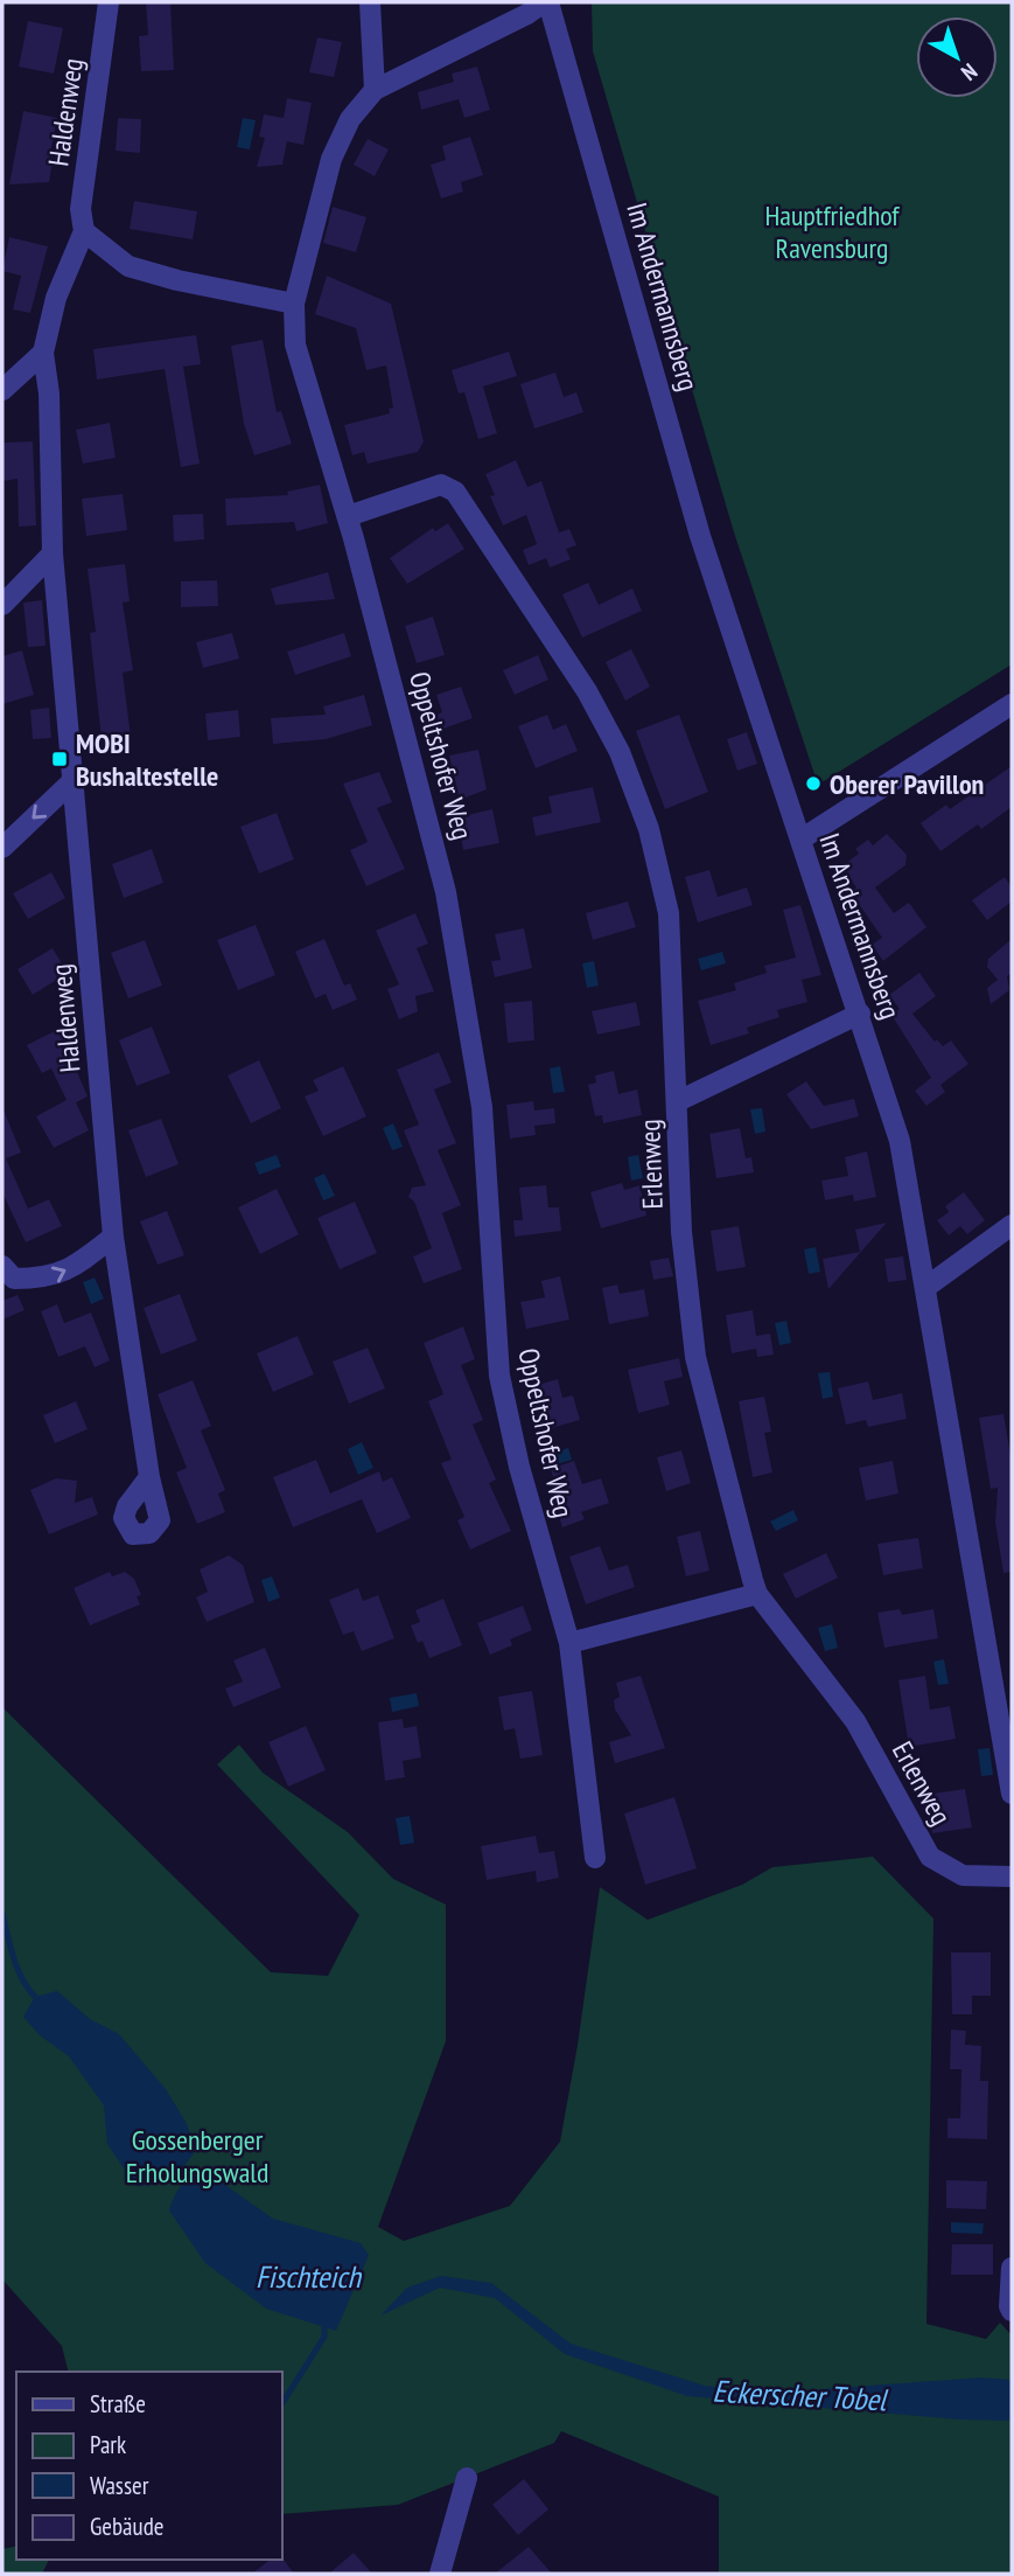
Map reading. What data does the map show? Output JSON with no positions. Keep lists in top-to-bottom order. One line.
{"streets":{"street":["Haldenweg","Im Andermannsberg","Oppeltshofer Weg","Erlenweg"]},"crossings":[["Im Andermannsberg","Oppeltshofer Weg"],["Oppeltshofer Weg","Erlenweg"]],"water":["Fischteich","Eckerscher Tobel"],"parks":["Hauptfriedhof Ravensburg","Gossenberger Erholungswald"],"places":{"transit":["MOBI Bushaltestelle"],"other":["Oberer Pavillon"]},"legend":["Straße","Park","Wasser","Gebäude"],"north":"bottom right"}
